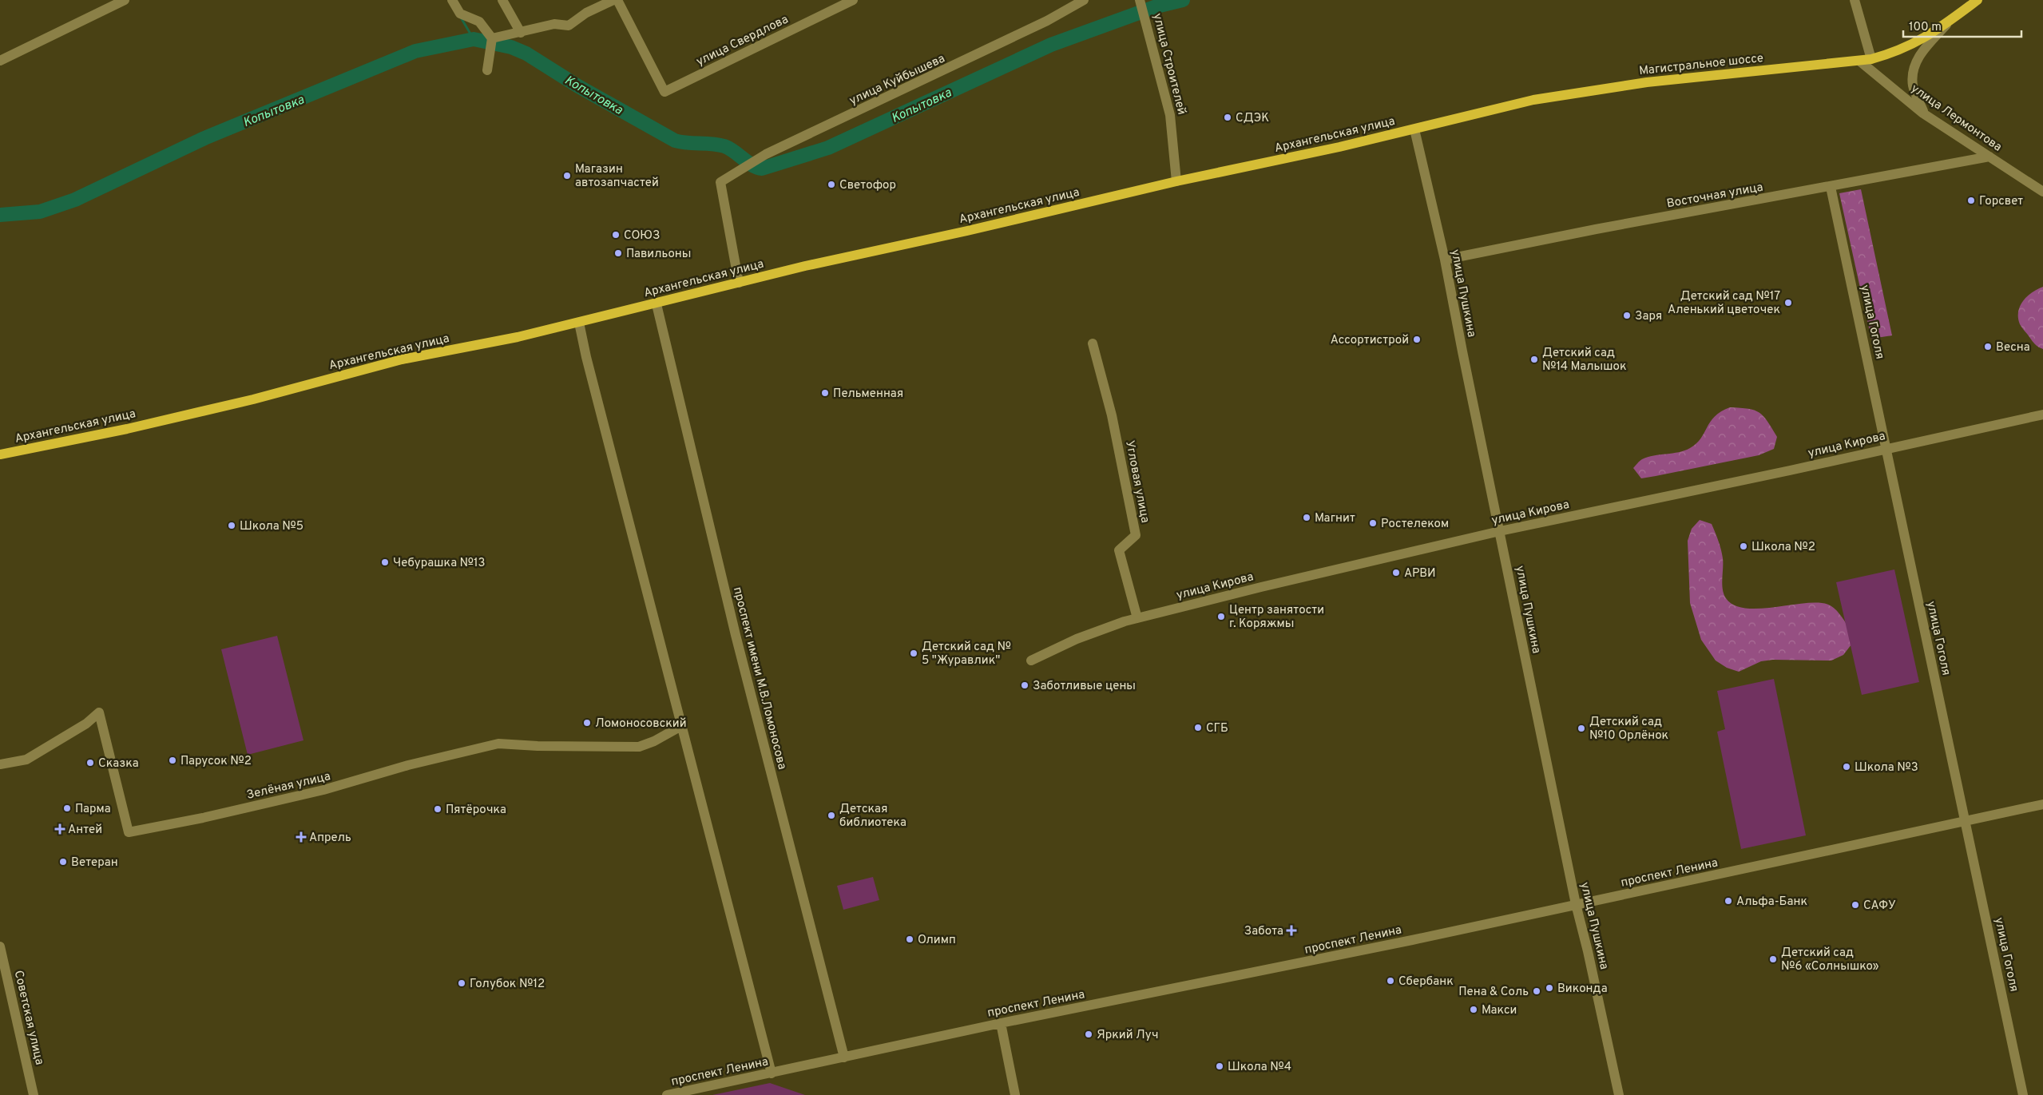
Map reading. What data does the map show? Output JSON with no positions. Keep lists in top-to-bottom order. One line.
{"streets":{"main road":["Магистральное шоссе","Архангельская улица"],"street":["улица Свердлова","улица Строителей","улица Куйбышева","улица Лермонтова","Восточная улица","улица Пушкина","улица Гоголя","улица Кирова","Угловая улица","проспект имени М.В.Ломоносова","Зелёная улица","проспект Ленина","Советская улица"]},"crossings":[["улица Строителей","Архангельская улица"],["Магистральное шоссе","улица Лермонтова"],["Магистральное шоссе","Архангельская улица"],["Магистральное шоссе","улица Пушкина"],["улица Куйбышева","Архангельская улица"],["улица Лермонтова","Восточная улица"],["Архангельская улица","улица Пушкина"],["Архангельская улица","проспект имени М.В.Ломоносова"],["Восточная улица","улица Пушкина"],["Восточная улица","улица Гоголя"],["улица Пушкина","улица Кирова"],["улица Пушкина","проспект Ленина"],["улица Гоголя","улица Кирова"],["улица Гоголя","проспект Ленина"],["улица Кирова","Угловая улица"],["проспект имени М.В.Ломоносова","проспект Ленина"]],"water":["Копытовка"],"places":{"other":["СДЭК","Магазин автозапчастей","Светофор","Горсвет","СОЮЗ","Павильоны","Детский сад №17 Аленький цветочек","Заря","Ассортистрой","Весна","Детский сад №14 Малышок","Пельменная","Магнит","Ростелеком","Школа №5","Школа №2","Чебурашка №13","АРВИ","Центр занятости г. Коряжмы","Детский сад № 5 \"Журавлик\"","Заботливые цены","Ломоносовский","СГБ","Детский сад №10 Орлёнок","Парусок №2","Сказка","Школа №3","Парма","Пятёрочка","Детская библиотека","Ветеран","Альфа-Банк","САФУ","Олимп","Детский сад №6 «Солнышко»","Сбербанк","Голубок №12","Виконда","Пена & Соль","Макси","Яркий Луч","Школа №4"],"health":["Антей","Апрель","Забота"]},"scale_bar":"100 m"}
